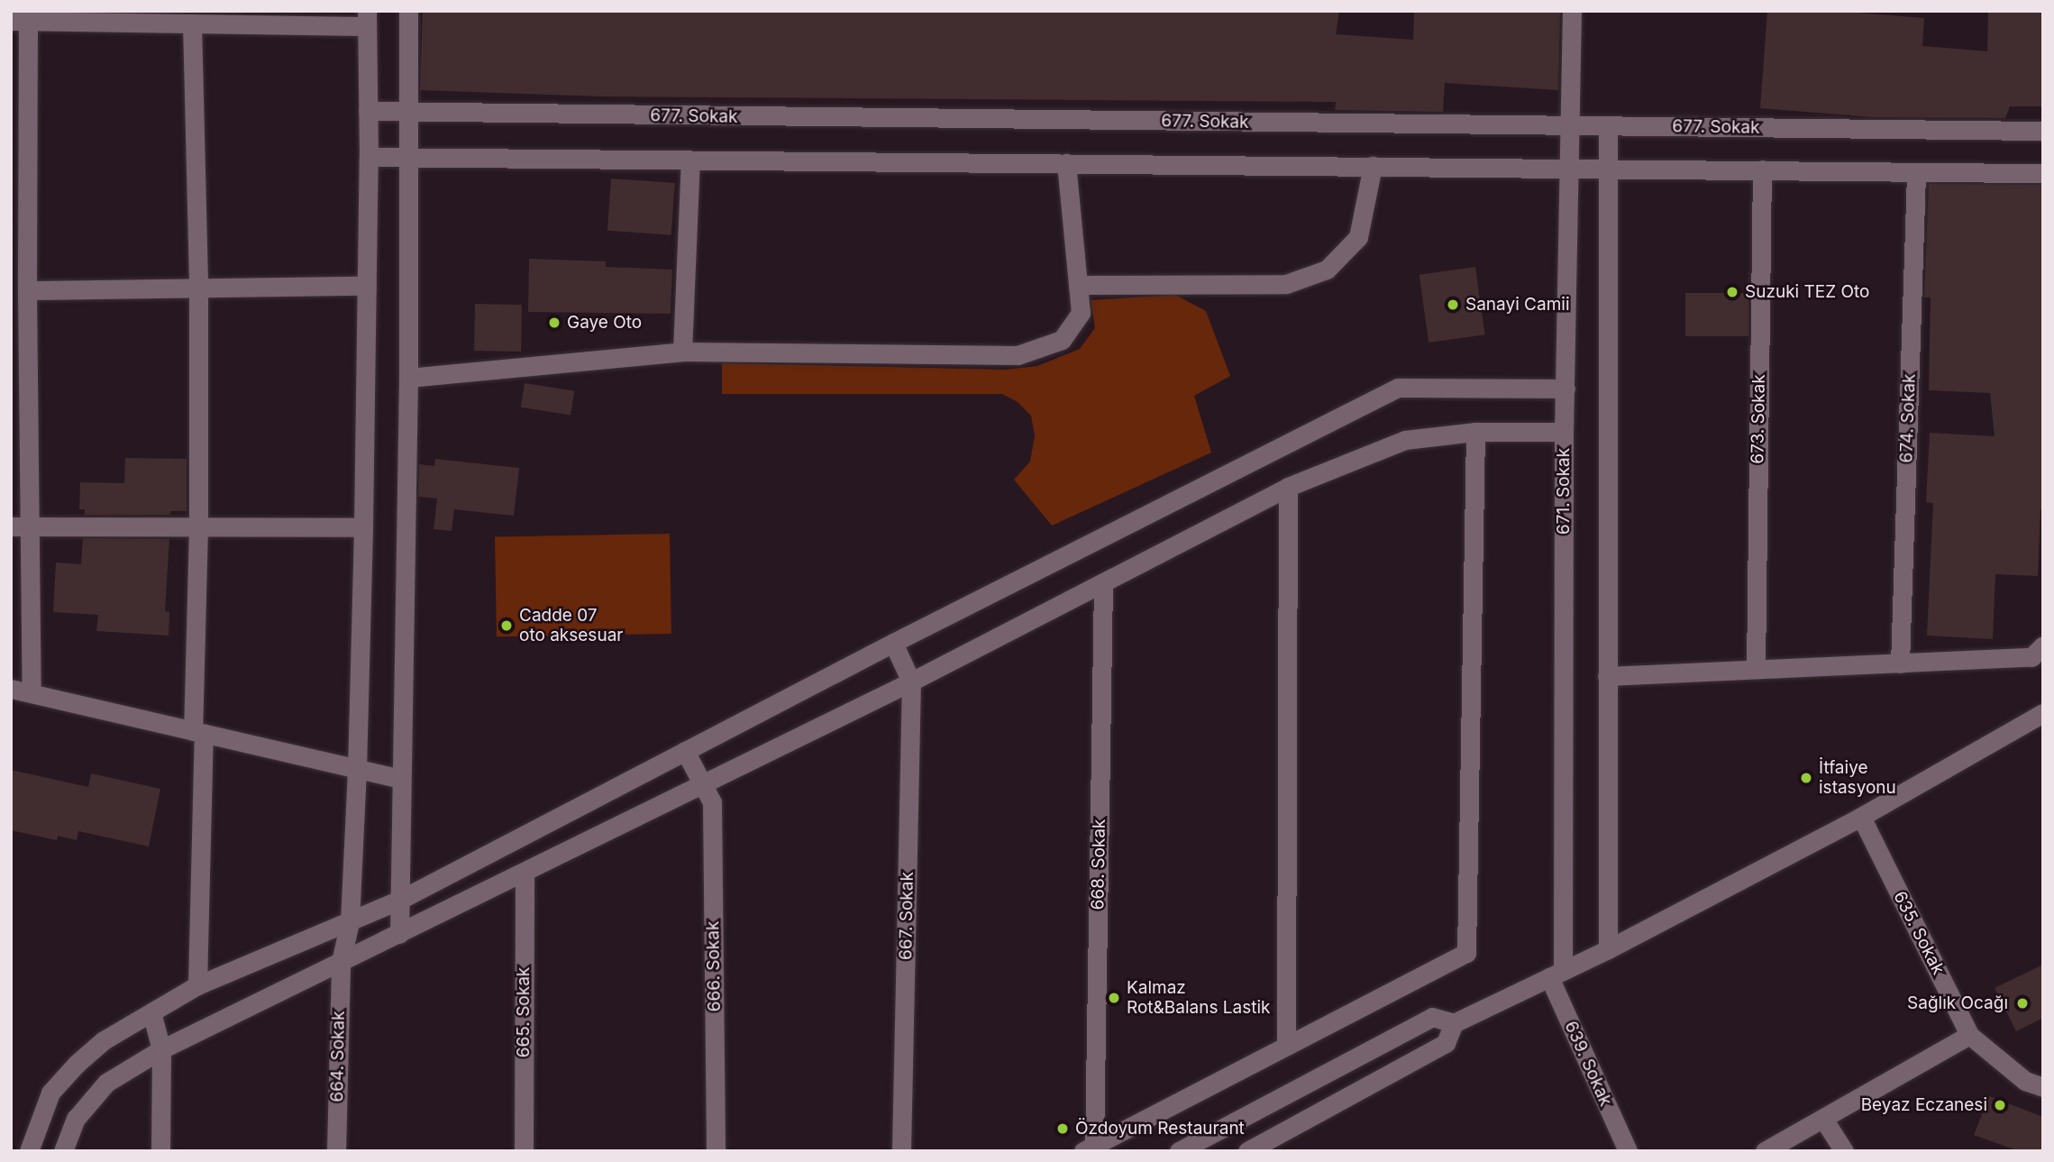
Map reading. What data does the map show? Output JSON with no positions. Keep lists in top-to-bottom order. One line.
{"streets":{"street":["677. Sokak","674. Sokak","673. Sokak","671. Sokak","668. Sokak","667. Sokak","635. Sokak","666. Sokak","665. Sokak","664. Sokak","639. Sokak"]},"crossings":[["677. Sokak","671. Sokak"],["677. Sokak","664. Sokak"],["671. Sokak","639. Sokak"]],"places":["Suzuki TEZ Oto","Sanayi Camii","Gaye Oto","Cadde 07 oto aksesuar","İtfaiye istasyonu","Kalmaz Rot&Balans Lastik","Sağlık Ocağı","Beyaz Eczanesi","Özdoyum Restaurant"]}
